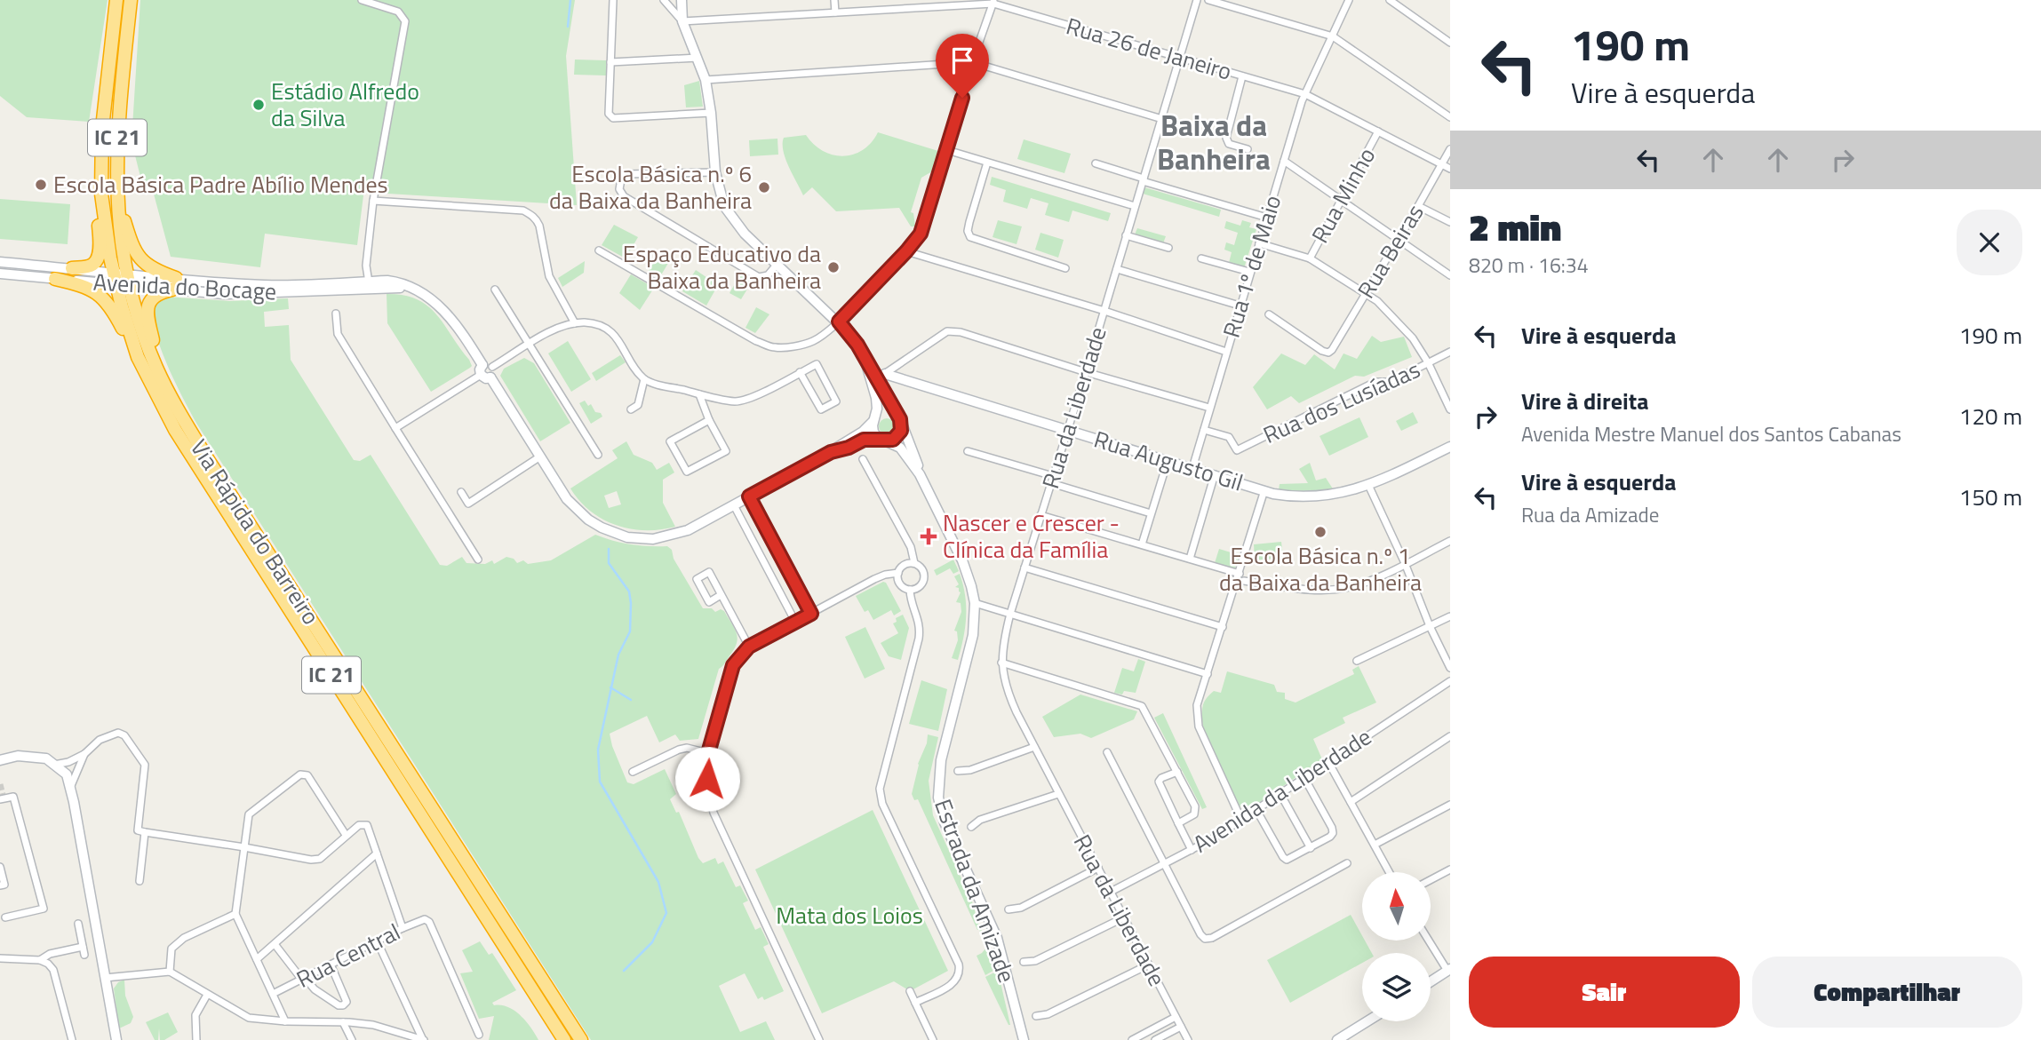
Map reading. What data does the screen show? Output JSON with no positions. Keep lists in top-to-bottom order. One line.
{"streets":{"highway":["IC 21","Via Rápida do Barreiro"],"main road":["Avenida do Bocage","Rua Augusto Gil","Estrada da Amizade"],"street":["Rua 26 de Janeiro","Rua Minho","Rua Beiras","Rua 1º de Maio","Rua dos Lusíadas","Rua da Liberdade","Avenida da Liberdade","Rua Central"]},"crossings":[["Rua 26 de Janeiro","Rua Minho"],["Rua 26 de Janeiro","Rua Beiras"],["Rua 26 de Janeiro","Rua 1º de Maio"],["Rua 26 de Janeiro","Rua da Liberdade"],["Rua 1º de Maio","Rua dos Lusíadas"],["Rua 1º de Maio","Rua Augusto Gil"],["Avenida do Bocage","Via Rápida do Barreiro"],["Rua da Liberdade","Rua Augusto Gil"],["Rua da Liberdade","Avenida da Liberdade"]],"districts":["Baixa da Banheira"],"parks":["Mata dos Loios"],"places":{"other":["Estádio Alfredo da Silva","Escola Básica Padre Abílio Mendes","Escola Básica n.º 6 da Baixa da Banheira","Espaço Educativo da Baixa da Banheira","Escola Básica n.º 1 da Baixa da Banheira"],"health":["Nascer e Crescer - Clínica da Família"]},"north":"top","page":{"turn":["190 m","Vire à esquerda"],"heading":["2 min","820 m · 16:34"],"list":[{"name":"Vire à esquerda","value":"190 m"},{"name":"Vire à direita","note":"Avenida Mestre Manuel dos Santos Cabanas","value":"120 m"},{"name":"Vire à esquerda","note":"Rua da Amizade","value":"150 m"}],"buttons":["Sair","Compartilhar"]}}
